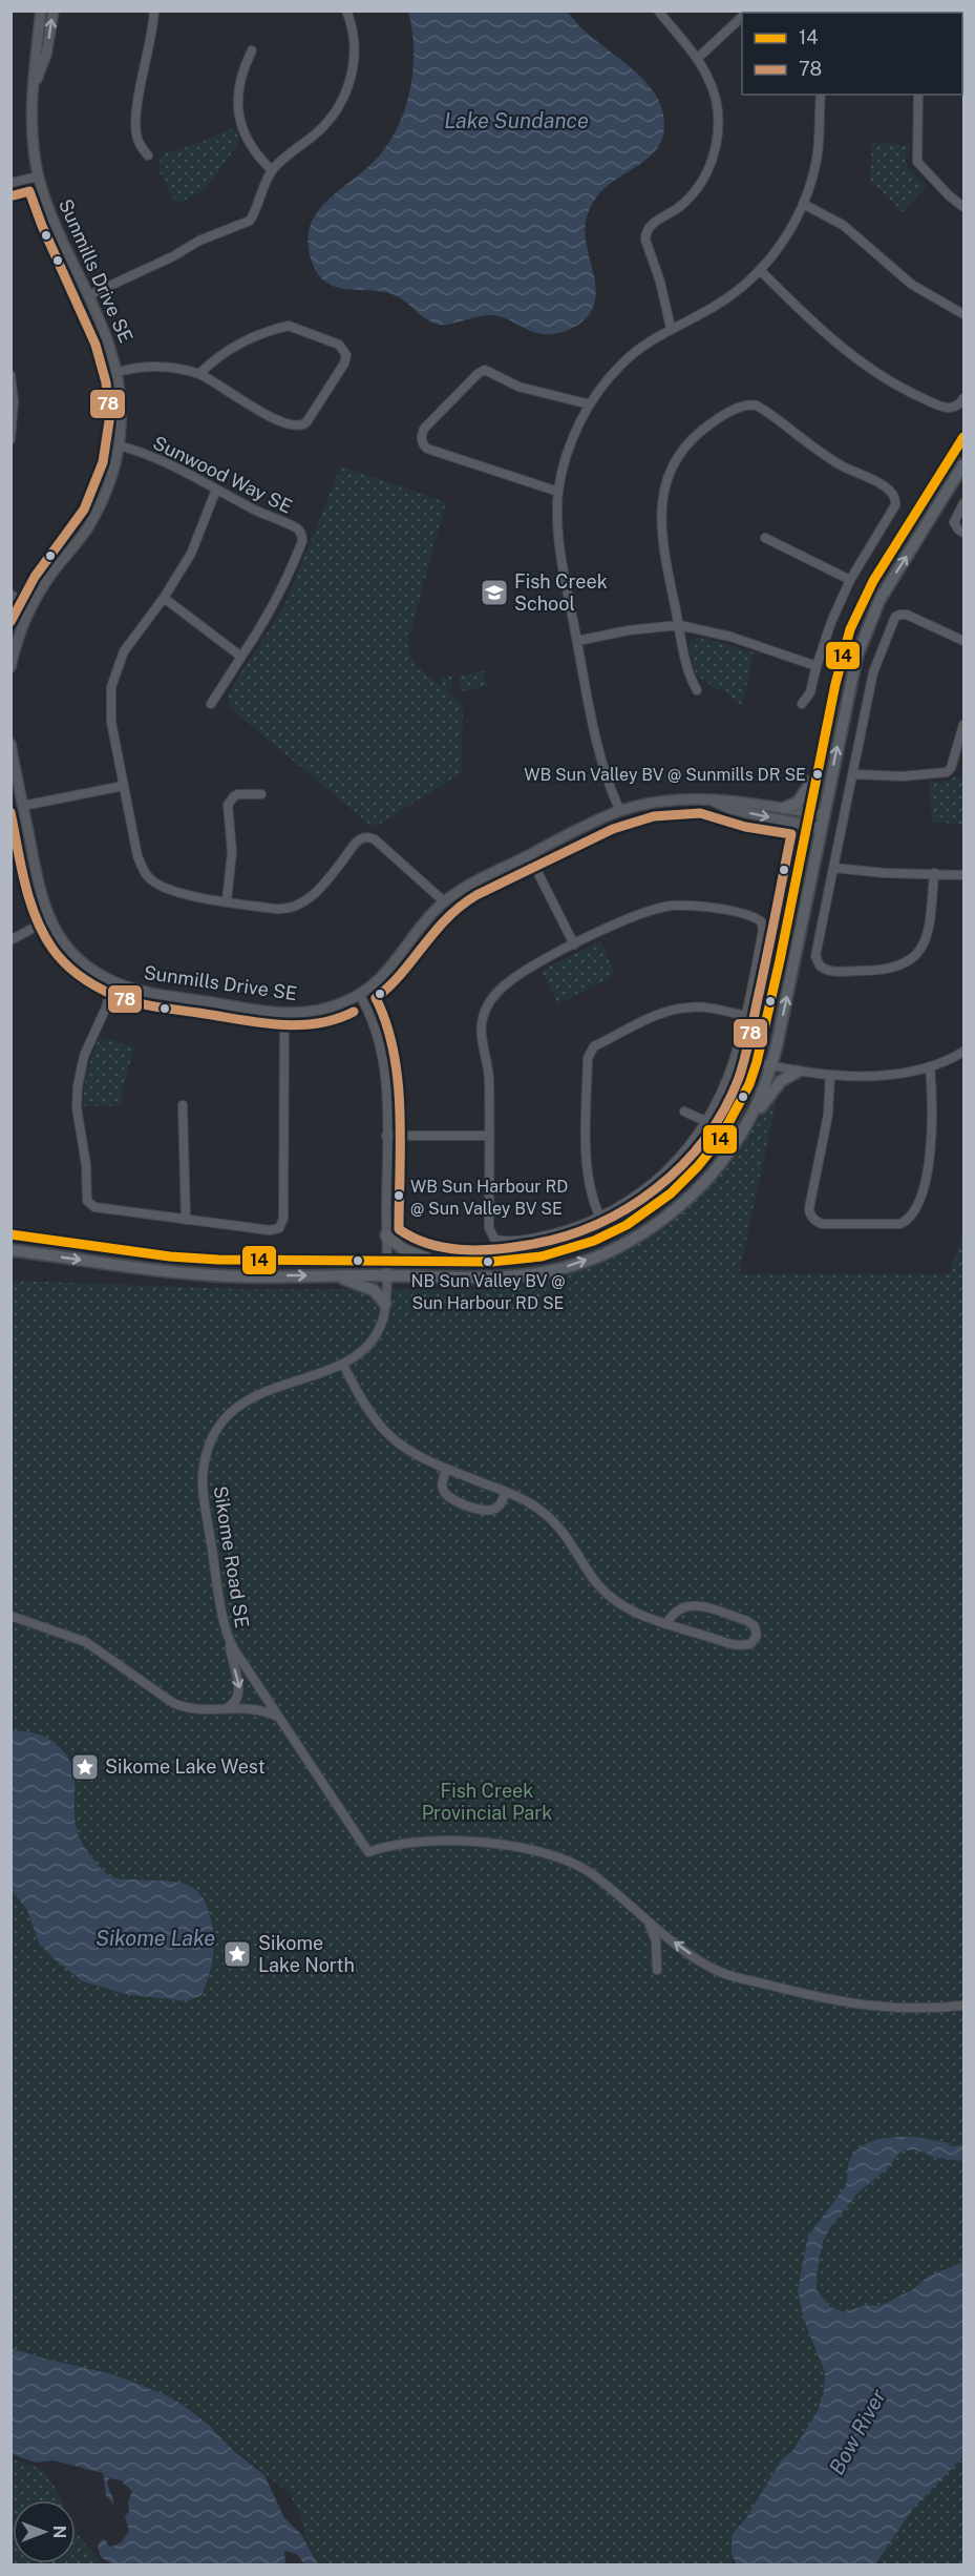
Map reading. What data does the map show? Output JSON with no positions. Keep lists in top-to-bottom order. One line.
{"streets":{"street":["Sunmills Drive SE","Sunwood Way SE","Sikome Road SE"]},"crossings":[["Sunmills Drive SE","Sunwood Way SE"],["Sunmills Drive SE","Sikome Road SE"]],"water":["Lake Sundance","Sikome Lake","Bow River"],"parks":["Fish Creek Provincial Park"],"places":{"school or university":["Fish Creek School"],"other":["WB Sun Valley BV @ Sunmills DR SE","WB Sun Harbour RD @ Sun Valley BV SE","NB Sun Valley BV @ Sun Harbour RD SE"],"place":["Sikome Lake West","Sikome Lake North"]},"lines":["transit line 78","transit line 14"],"legend":["14","78"],"north":"right"}
